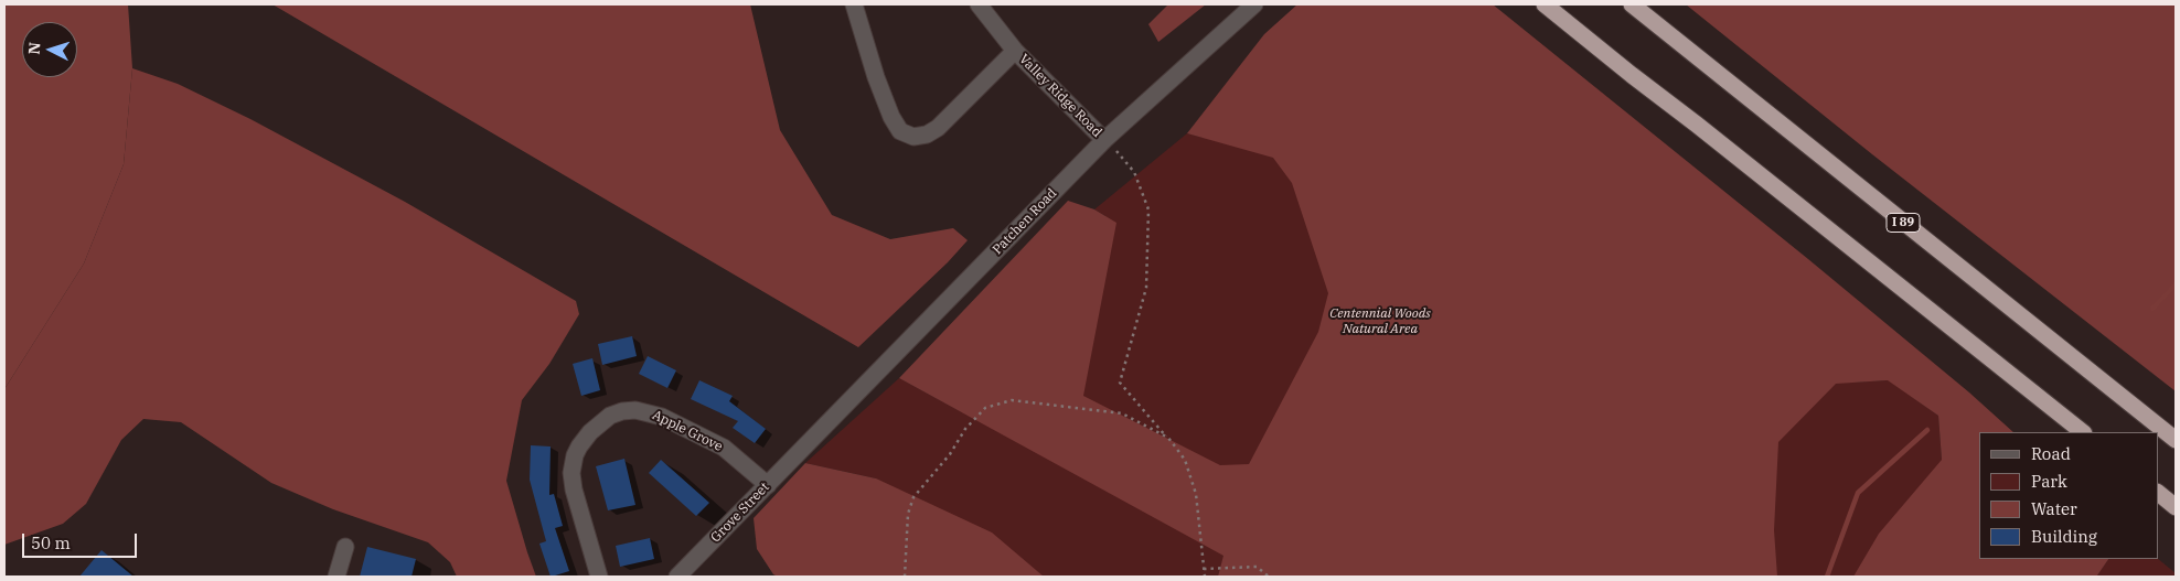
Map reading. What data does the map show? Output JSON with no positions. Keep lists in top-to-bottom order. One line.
{"streets":{"highway":["I 89"],"street":["Valley Ridge Road","Patchen Road","Apple Grove","Grove Street"]},"crossings":[["Valley Ridge Road","Patchen Road"],["Patchen Road","Grove Street"],["Apple Grove","Grove Street"]],"parks":["Centennial Woods Natural Area"],"legend":["Road","Park","Water","Building"],"scale_bar":"50 m","north":"left"}
